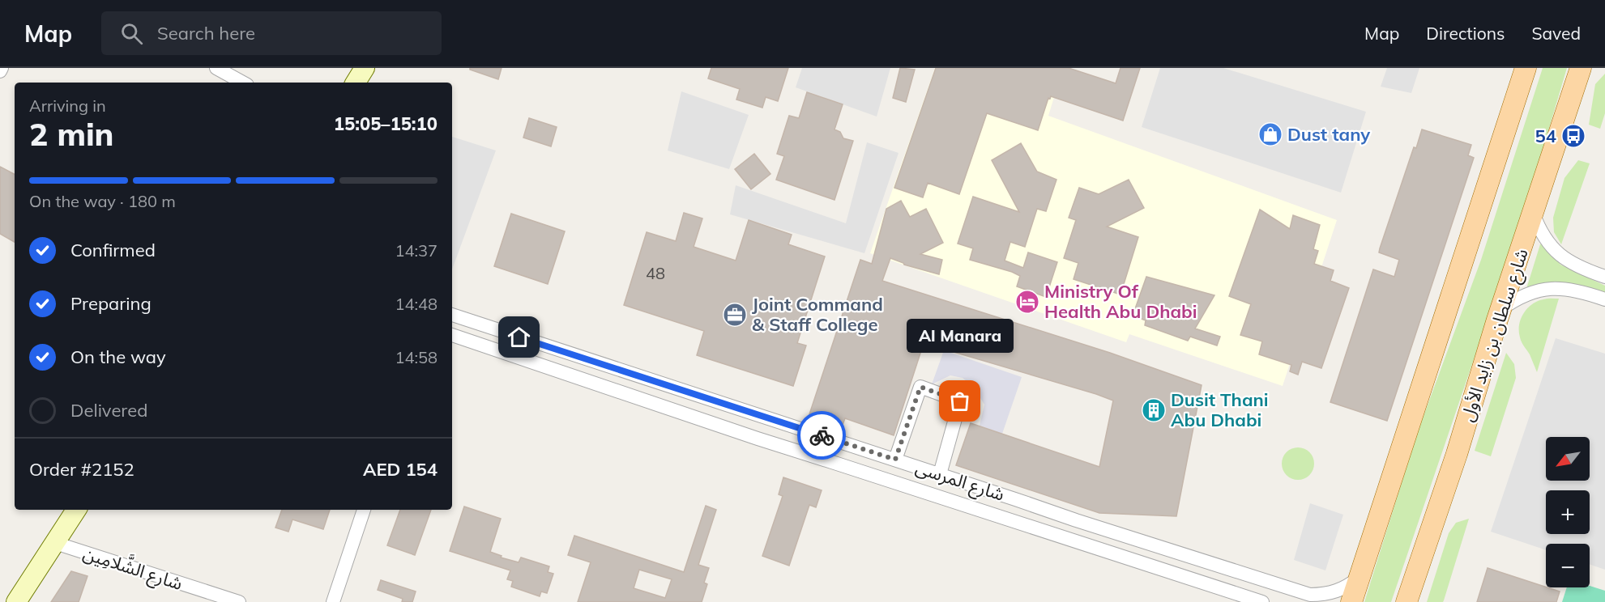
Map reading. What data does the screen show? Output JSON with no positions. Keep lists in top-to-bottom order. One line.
{"streets":{"main road":["شارع سلطان بن زايد الأول"],"street":["شارع المرسى","شارع الشَّلامِين"]},"places":{"shop":["Dust tany"],"bus stop":["54"],"hotel":["Ministry Of Health Abu Dhabi"],"office":["Joint Command & Staff College"],"other":["Al Manara"],"building":["Dusit Thani Abu Dhabi"]},"house_numbers":["48"],"north":"bottom left","page":{"header":"Map","search":"Search here","nav":["Map","Directions","Saved"],"heading":["2 min","Arriving in","15:05–15:10"],"panel":["Order #2152","AED 154"],"bar":"On the way · 180 m","list":[["Confirmed","14:37"],["Preparing","14:48"],["On the way","14:58"],"Delivered"],"bubble":"Al Manara","map_buttons":["+","−"]}}
